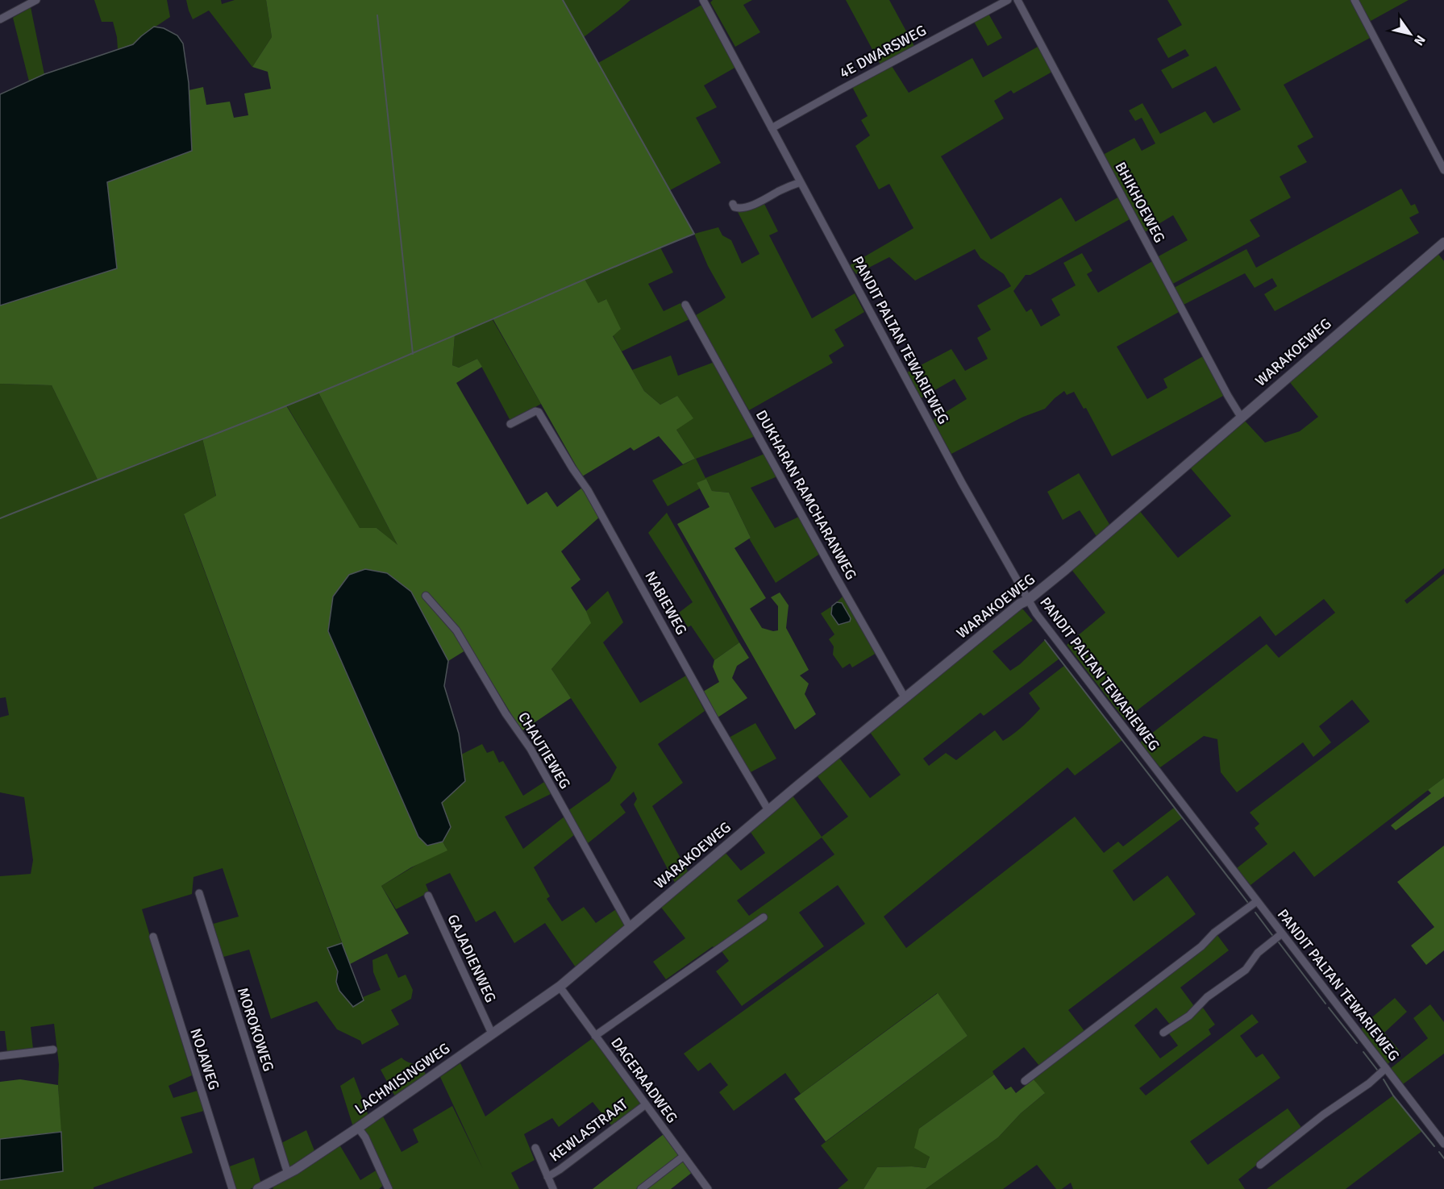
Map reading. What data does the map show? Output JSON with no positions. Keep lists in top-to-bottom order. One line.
{"streets":{"street":["4E DWARSWEG","BHIKHOEWEG","PANDIT PALTAN TEWARIEWEG","WARAKOEWEG","DUKHARAN RAMCHARANWEG","NABIEWEG","CHAUTIEWEG","GAJADIENWEG","MOROKOWEG","NOJAWEG","LACHMISINGWEG","DAGERAADWEG","KEWLASTRAAT"]},"crossings":[["4E DWARSWEG","PANDIT PALTAN TEWARIEWEG"],["BHIKHOEWEG","WARAKOEWEG"],["PANDIT PALTAN TEWARIEWEG","WARAKOEWEG"],["WARAKOEWEG","DUKHARAN RAMCHARANWEG"],["WARAKOEWEG","NABIEWEG"],["WARAKOEWEG","CHAUTIEWEG"],["WARAKOEWEG","LACHMISINGWEG"],["WARAKOEWEG","DAGERAADWEG"],["GAJADIENWEG","LACHMISINGWEG"],["MOROKOWEG","LACHMISINGWEG"],["LACHMISINGWEG","DAGERAADWEG"],["DAGERAADWEG","KEWLASTRAAT"]],"north":"bottom right"}
